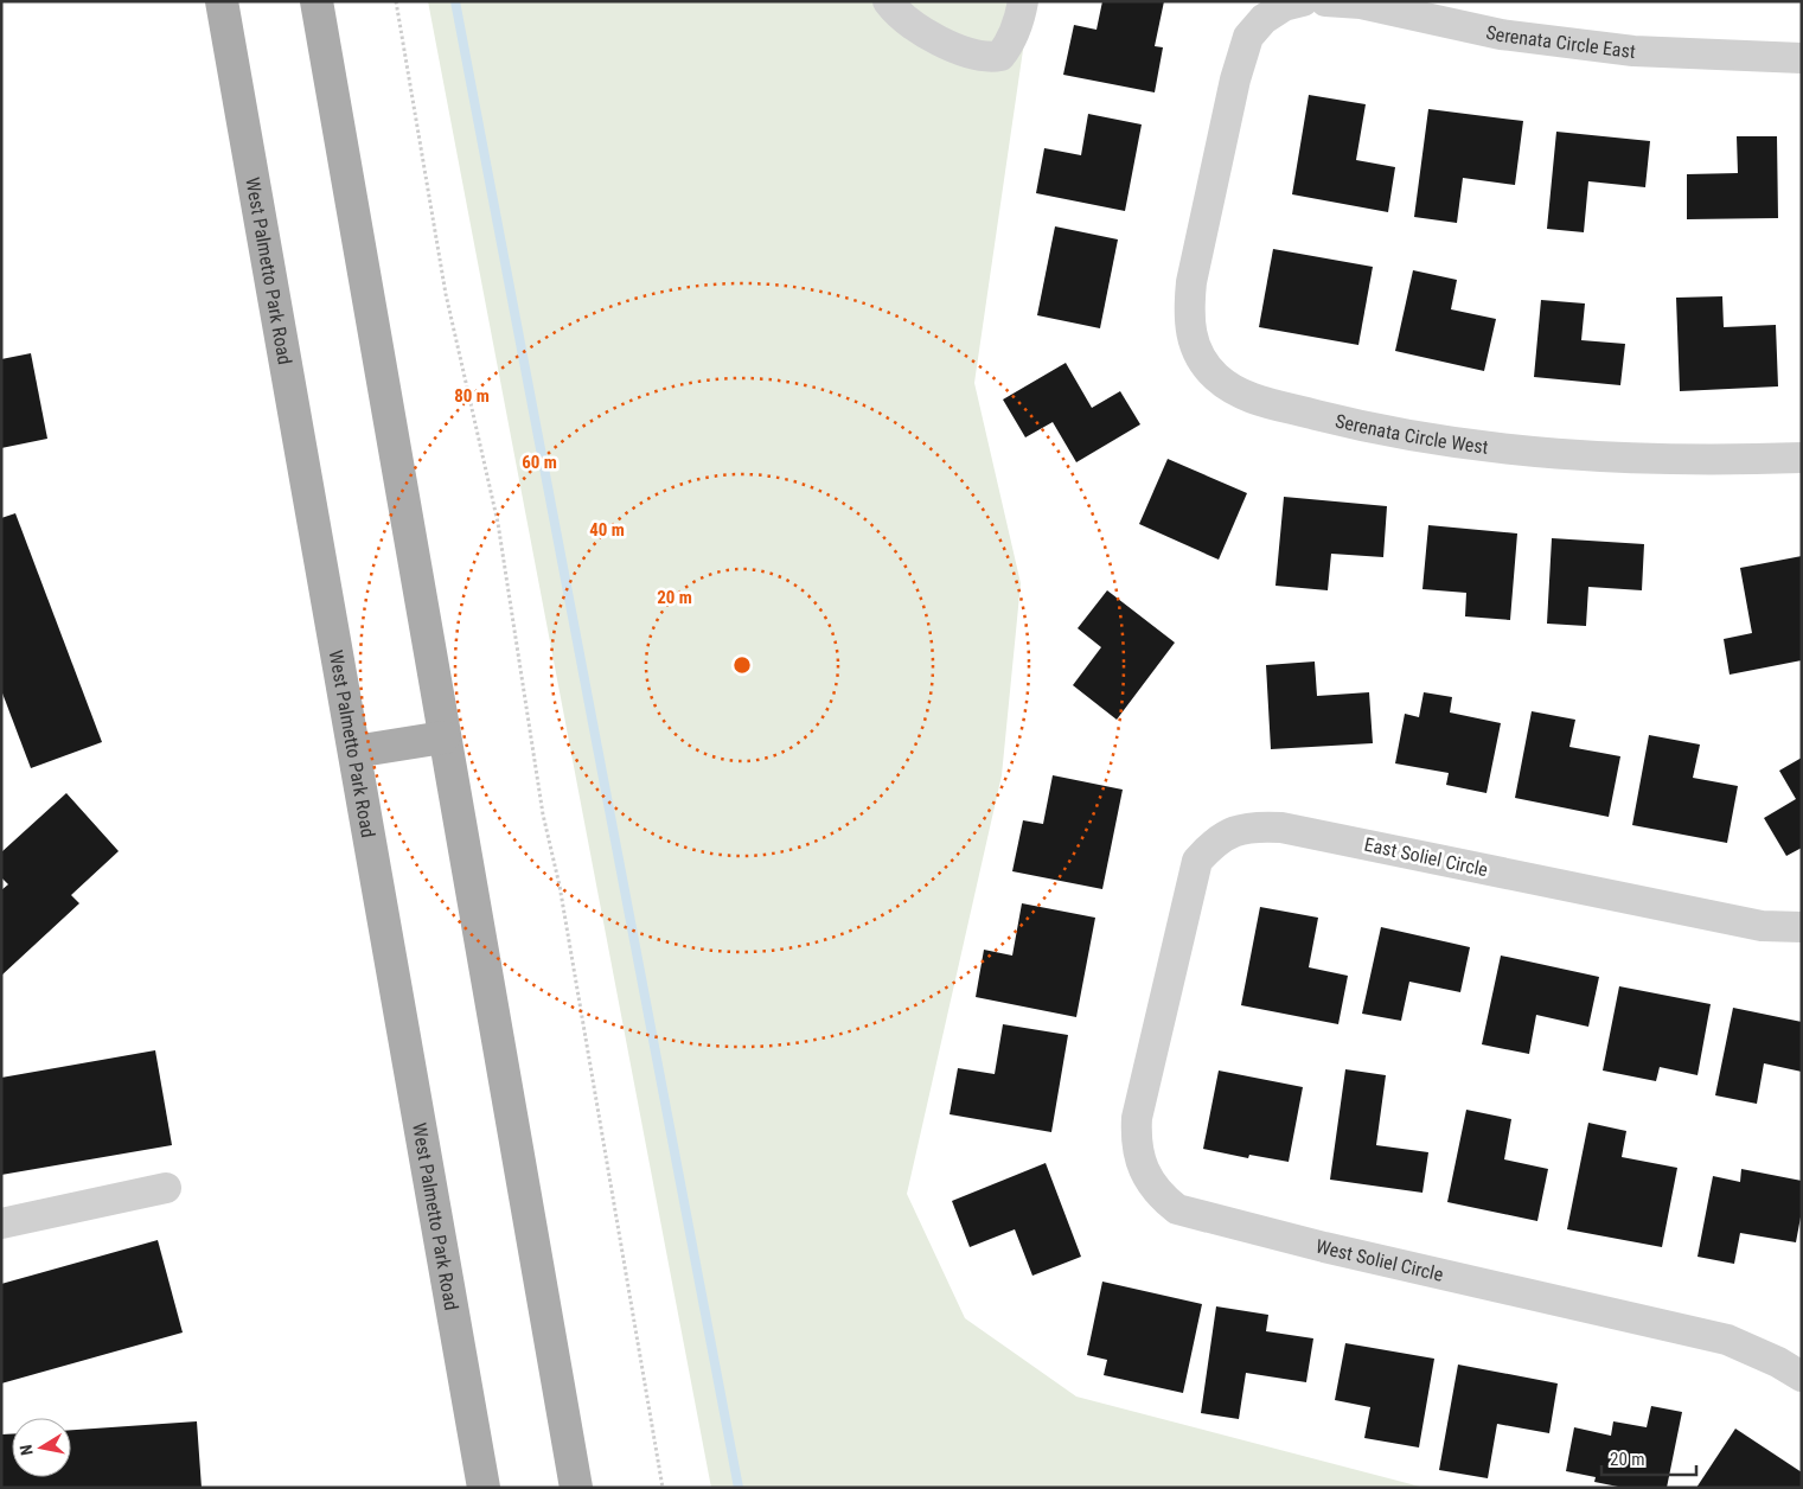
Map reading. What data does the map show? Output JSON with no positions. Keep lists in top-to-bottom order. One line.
{"streets":{"main road":["West Palmetto Park Road"],"street":["Serenata Circle East","Serenata Circle West","East Soliel Circle","West Soliel Circle"]},"crossings":[["East Soliel Circle","West Soliel Circle"]],"scale_bar":"20 m","north":"left","rings":["80 m","60 m","40 m","20 m"]}
